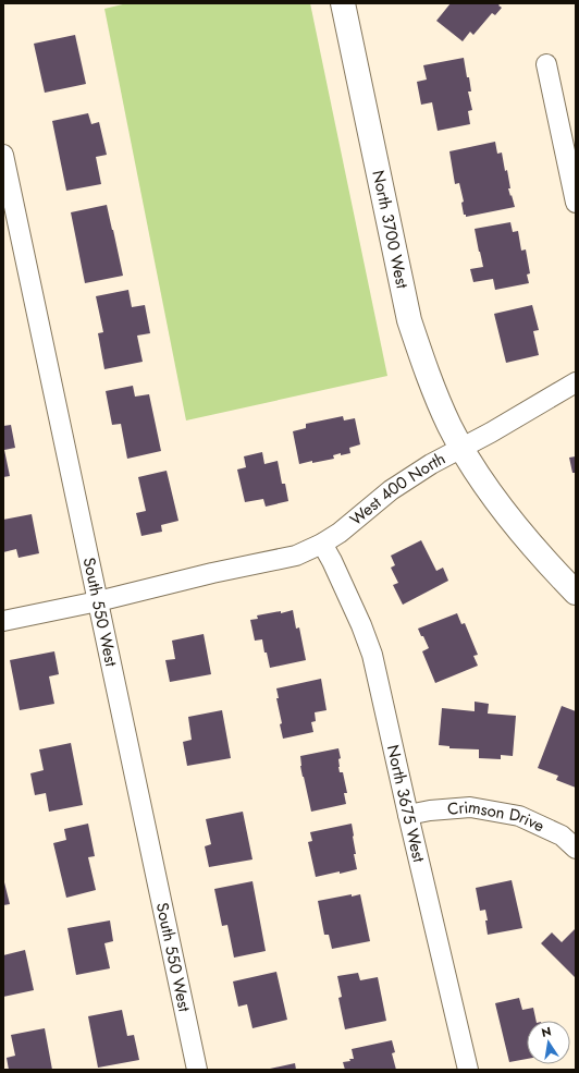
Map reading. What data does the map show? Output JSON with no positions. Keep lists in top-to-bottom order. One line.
{"streets":{"street":["North 3700 West","West 400 North","South 550 West","North 3675 West","Crimson Drive"]},"crossings":[["North 3700 West","West 400 North"],["West 400 North","South 550 West"],["West 400 North","North 3675 West"],["North 3675 West","Crimson Drive"]],"north":"top"}
